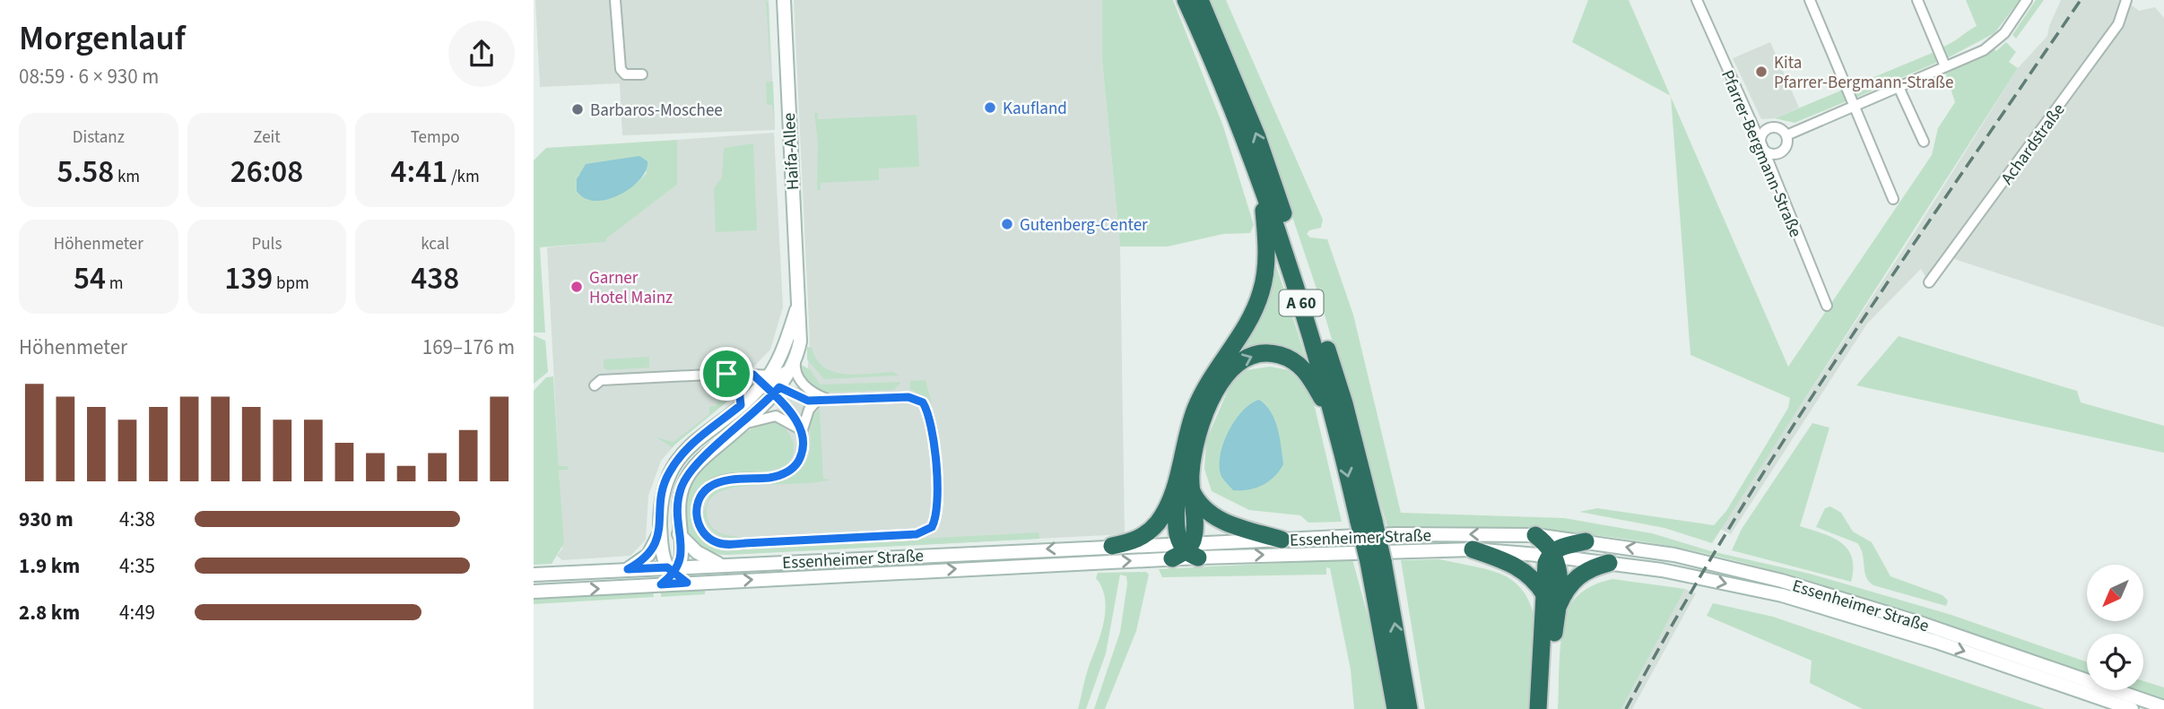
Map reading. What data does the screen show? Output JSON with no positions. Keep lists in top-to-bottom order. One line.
{"streets":{"highway":["A 60"],"main road":["Haifa-Allee","Essenheimer Straße"],"street":["Achardstraße","Pfarrer-Bergmann-Straße"]},"crossings":[["Haifa-Allee","Essenheimer Straße"]],"places":["Kita Pfarrer-Bergmann-Straße","Kaufland","Barbaros-Moschee","Gutenberg-Center","Garner Hotel Mainz"],"north":"bottom left","page":{"heading":["Morgenlauf","08:59 · 6 × 930 m"],"stats":[["Distanz","5.58 km"],["Zeit","26:08"],["Tempo","4:41 /km"],["Höhenmeter","54 m"],["Puls","139 bpm"],["kcal","438"]],"chart":["Höhenmeter","169–176 m"],"list":[{"name":"930 m","note":"4:38"},{"name":"1.9 km","note":"4:35"},{"name":"2.8 km","note":"4:49"}]}}
